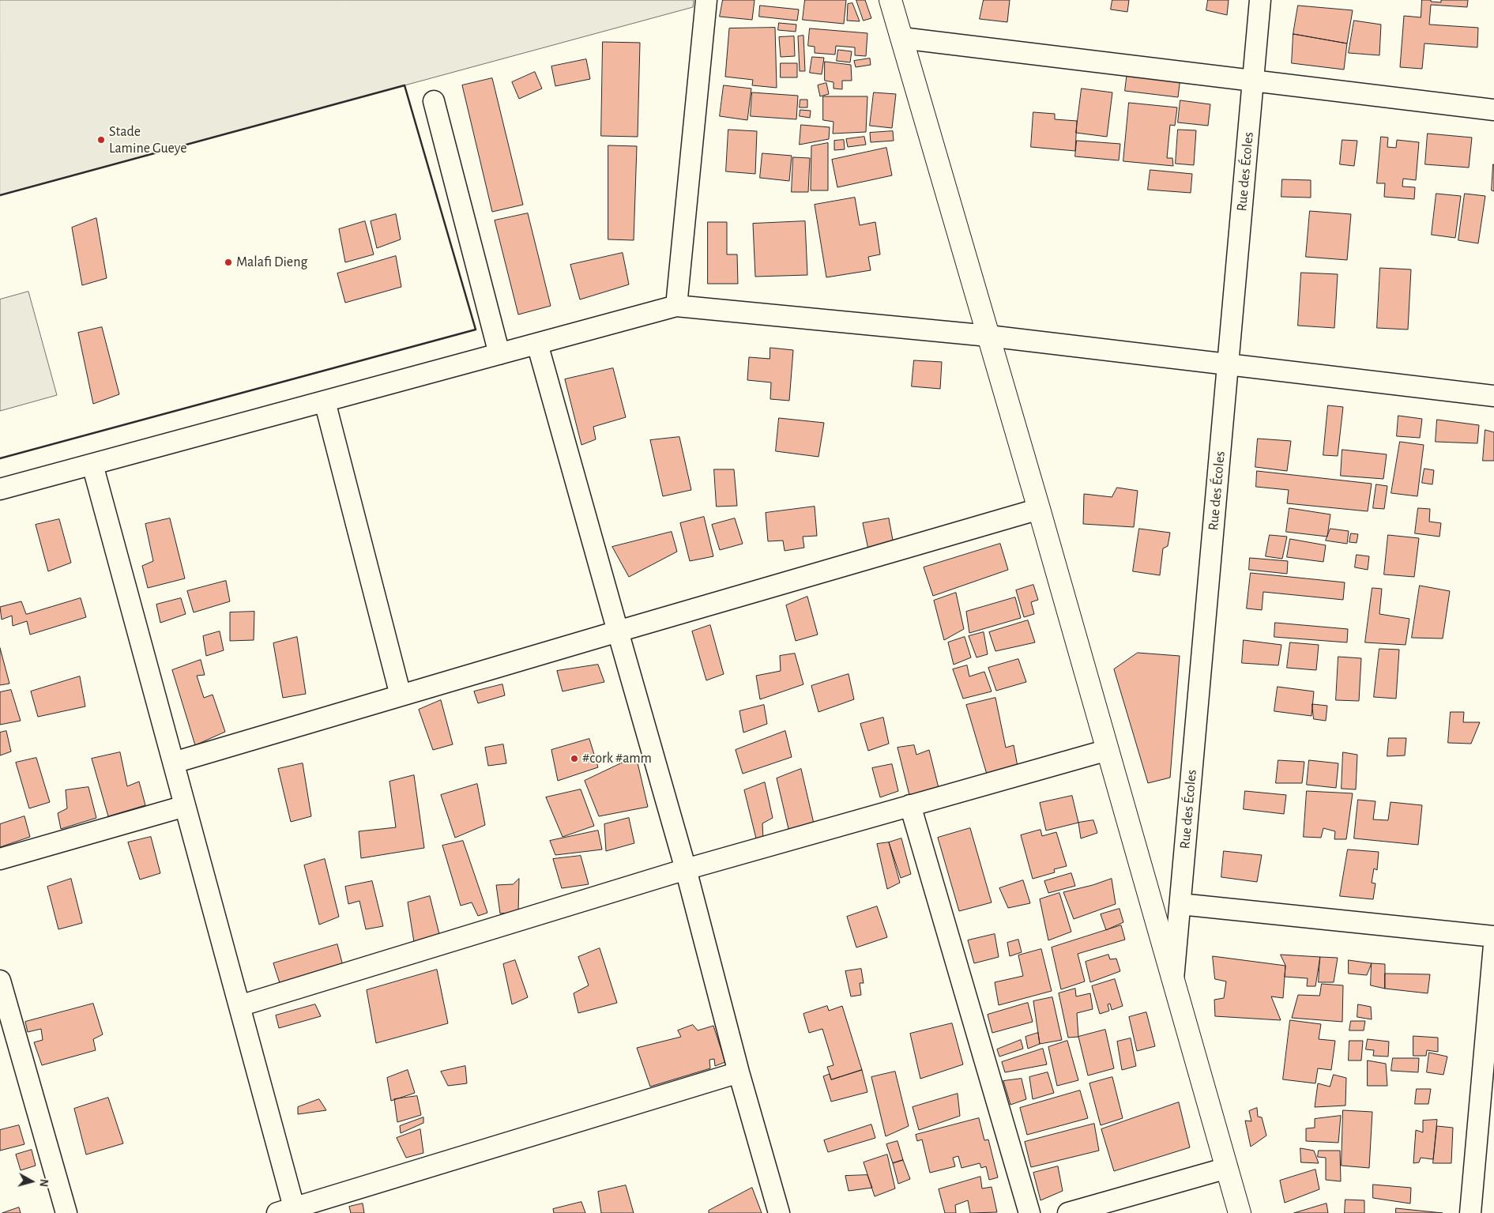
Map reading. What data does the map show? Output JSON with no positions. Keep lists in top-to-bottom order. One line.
{"streets":{"street":["Rue des Écoles"]},"places":["Stade Lamine Gueye","Malafi Dieng","#cork #amm"],"north":"right"}
